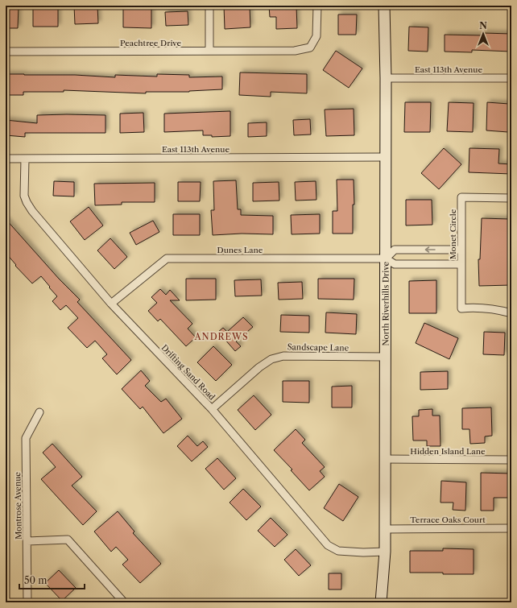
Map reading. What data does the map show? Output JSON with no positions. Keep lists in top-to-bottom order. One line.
{"streets":{"street":["Peachtree Drive","East 113th Avenue","Monet Circle","Dunes Lane","North Riverhills Drive","Sandscape Lane","Drifting Sand Road","Hidden Island Lane","Montrose Avenue","Terrace Oaks Court"]},"crossings":[["East 113th Avenue","North Riverhills Drive"],["East 113th Avenue","Drifting Sand Road"],["Monet Circle","Dunes Lane"],["Dunes Lane","North Riverhills Drive"],["Dunes Lane","Drifting Sand Road"],["North Riverhills Drive","Sandscape Lane"],["North Riverhills Drive","Drifting Sand Road"],["North Riverhills Drive","Hidden Island Lane"],["North Riverhills Drive","Terrace Oaks Court"],["Sandscape Lane","Drifting Sand Road"]],"districts":["ANDREWS"],"scale_bar":"50 m","north":"top"}
